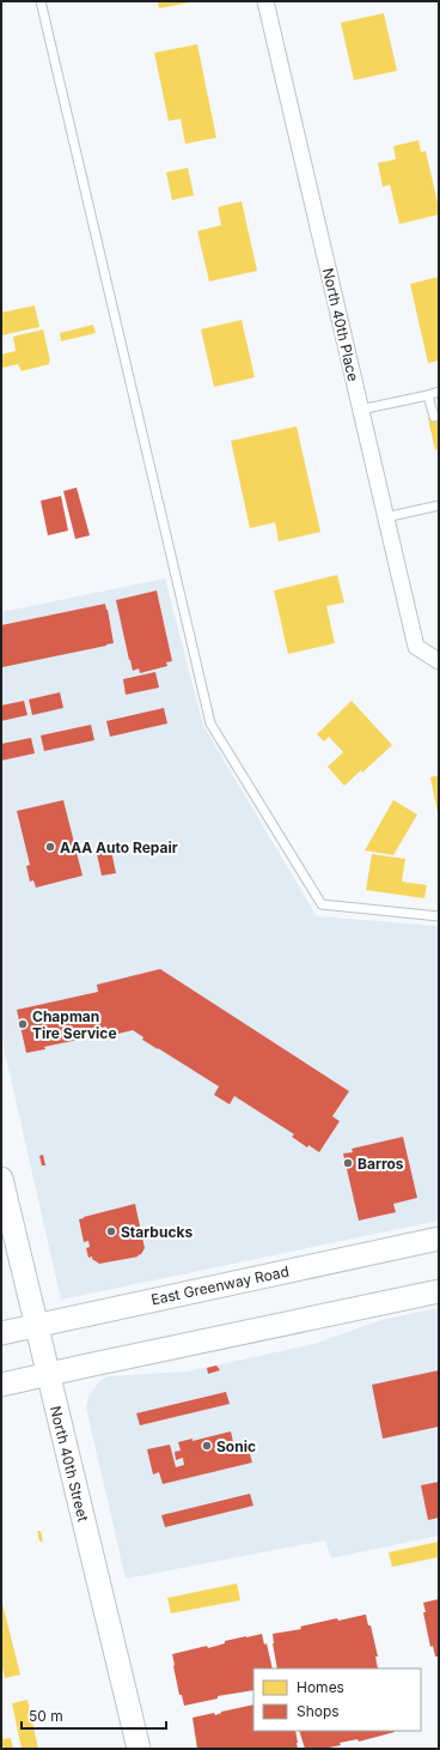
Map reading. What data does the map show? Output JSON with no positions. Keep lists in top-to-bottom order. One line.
{"streets":{"main road":["East Greenway Road","North 40th Street"],"street":["North 40th Place"]},"crossings":[["East Greenway Road","North 40th Street"]],"places":["AAA Auto Repair","Chapman Tire Service","Barros","Starbucks","Sonic"],"legend":["Homes","Shops"],"scale_bar":"50 m"}
